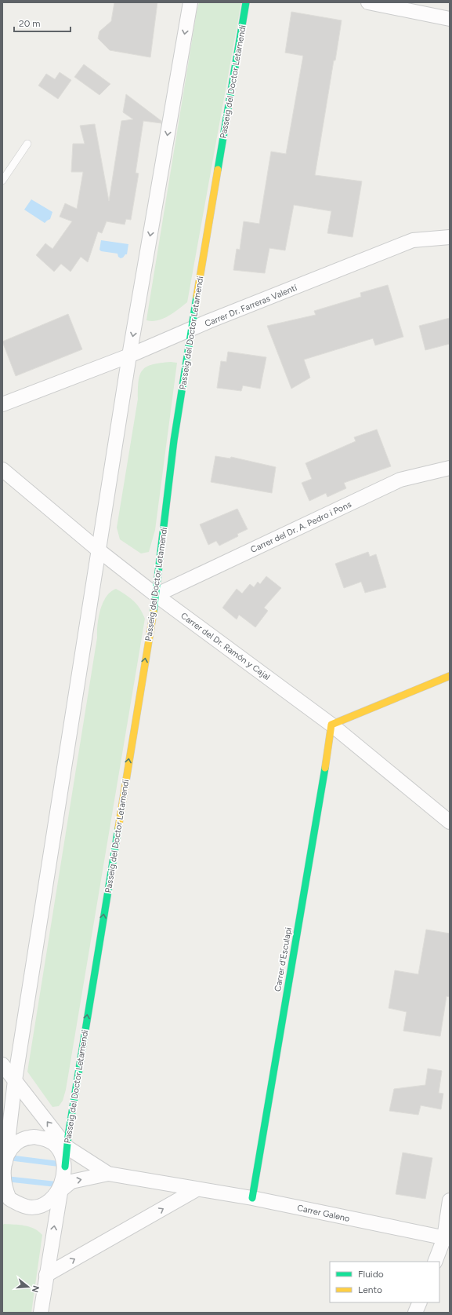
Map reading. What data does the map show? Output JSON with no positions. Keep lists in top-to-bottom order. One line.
{"streets":{"street":["Passeig del Doctor Letamendi","Carrer Dr. Farreras Valentí","Carrer del Dr. A. Pedro i Pons","Carrer del Dr. Ramón y Cajal","Carrer d'Esculapi","Carrer Galeno"]},"crossings":[["Passeig del Doctor Letamendi","Carrer Dr. Farreras Valentí"],["Passeig del Doctor Letamendi","Carrer del Dr. A. Pedro i Pons"],["Passeig del Doctor Letamendi","Carrer del Dr. Ramón y Cajal"],["Passeig del Doctor Letamendi","Carrer Galeno"],["Carrer del Dr. A. Pedro i Pons","Carrer del Dr. Ramón y Cajal"],["Carrer del Dr. Ramón y Cajal","Carrer d'Esculapi"],["Carrer d'Esculapi","Carrer Galeno"]],"legend":["Fluido","Lento"],"scale_bar":"20 m","north":"right"}
